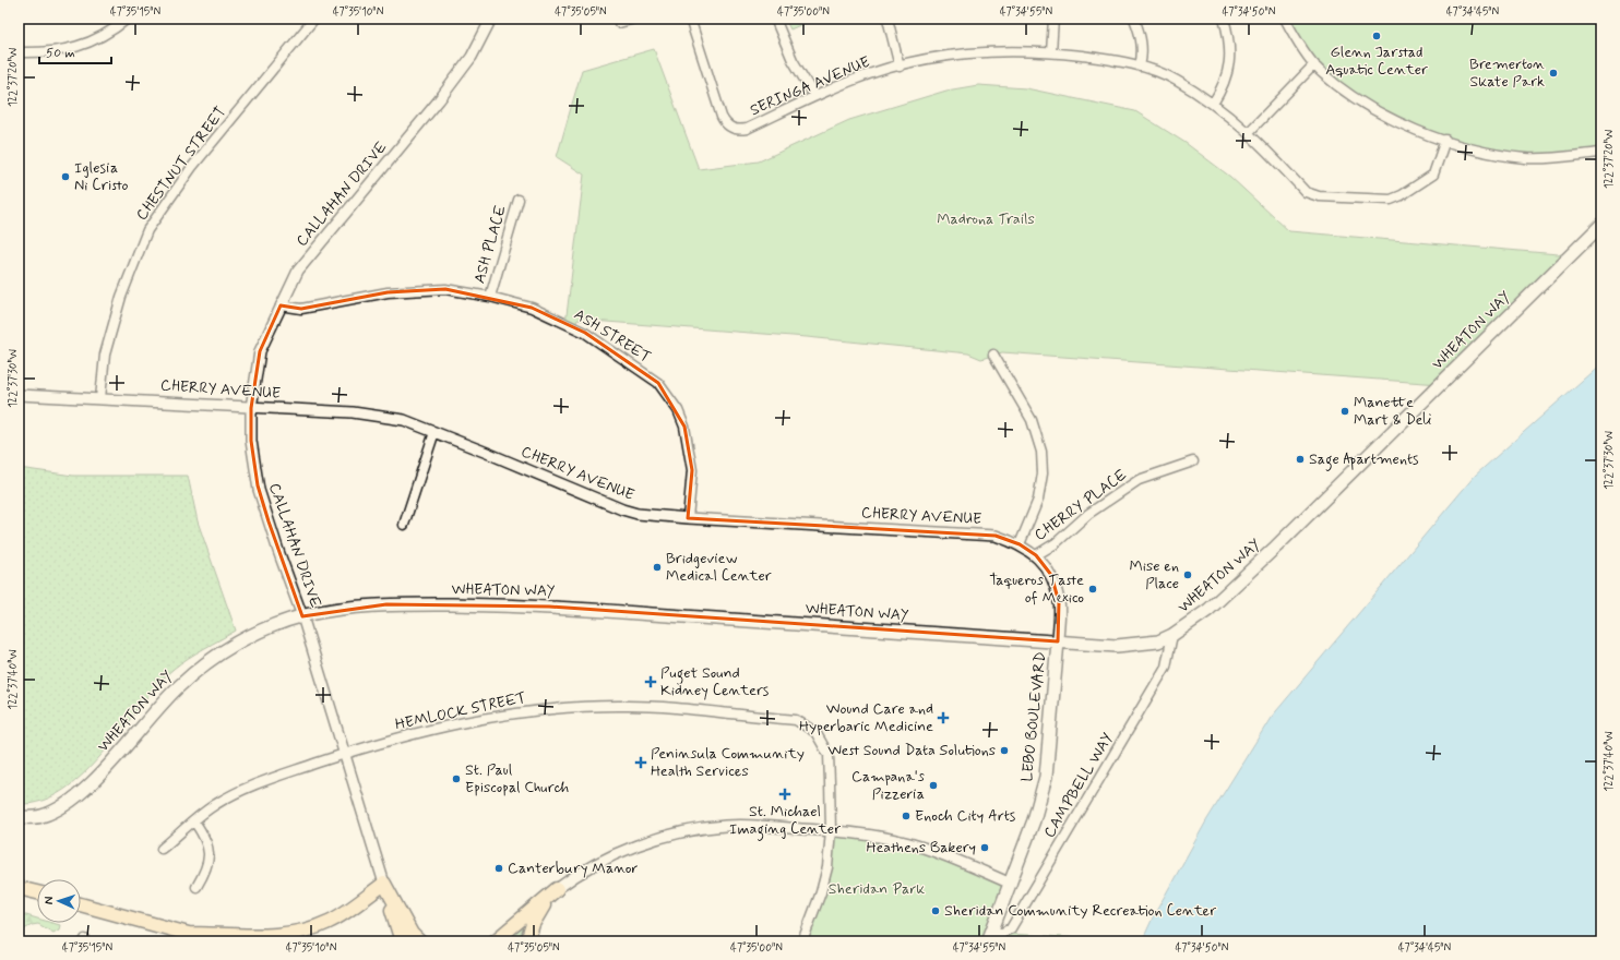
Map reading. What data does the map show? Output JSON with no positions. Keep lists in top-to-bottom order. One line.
{"streets":{"main road":["WHEATON WAY","LEBO BOULEVARD"],"street":["SERINGA AVENUE","CHESTNUT STREET","CALLAHAN DRIVE","ASH PLACE","ASH STREET","CHERRY AVENUE","CHERRY PLACE","HEMLOCK STREET","CAMPBELL WAY"]},"crossings":[["CHESTNUT STREET","CHERRY AVENUE"],["CALLAHAN DRIVE","WHEATON WAY"],["CALLAHAN DRIVE","ASH STREET"],["CALLAHAN DRIVE","CHERRY AVENUE"],["CALLAHAN DRIVE","HEMLOCK STREET"],["ASH PLACE","ASH STREET"],["WHEATON WAY","CHERRY AVENUE"],["WHEATON WAY","LEBO BOULEVARD"],["WHEATON WAY","CAMPBELL WAY"],["ASH STREET","CHERRY AVENUE"],["CHERRY AVENUE","CHERRY PLACE"],["CHERRY AVENUE","LEBO BOULEVARD"],["LEBO BOULEVARD","CAMPBELL WAY"]],"parks":["Madrona Trails","Sheridan Park"],"places":{"other":["Glenn Jarstad Aquatic Center","Bremerton Skate Park","Iglesia Ni Cristo","Manette Mart & Deli","Sage Apartments","Bridgeview Medical Center","Mise en Place","Taqueros Taste of Mexico","West Sound Data Solutions","St. Paul Episcopal Church","Campana's Pizzeria","Enoch City Arts","Heathens Bakery","Canterbury Manor","Sheridan Community Recreation Center"],"health":["Puget Sound Kidney Centers","Wound Care and Hyperbaric Medicine","Peninsula Community Health Services","St. Michael Imaging Center"]},"scale_bar":"50 m","north":"left","coordinates":["47°35'15\"N","47°35'10\"N","47°35'05\"N","47°35'00\"N","47°34'55\"N","47°34'50\"N","47°34'45\"N","122°37'20\"W","122°37'30\"W","122°37'40\"W"]}
